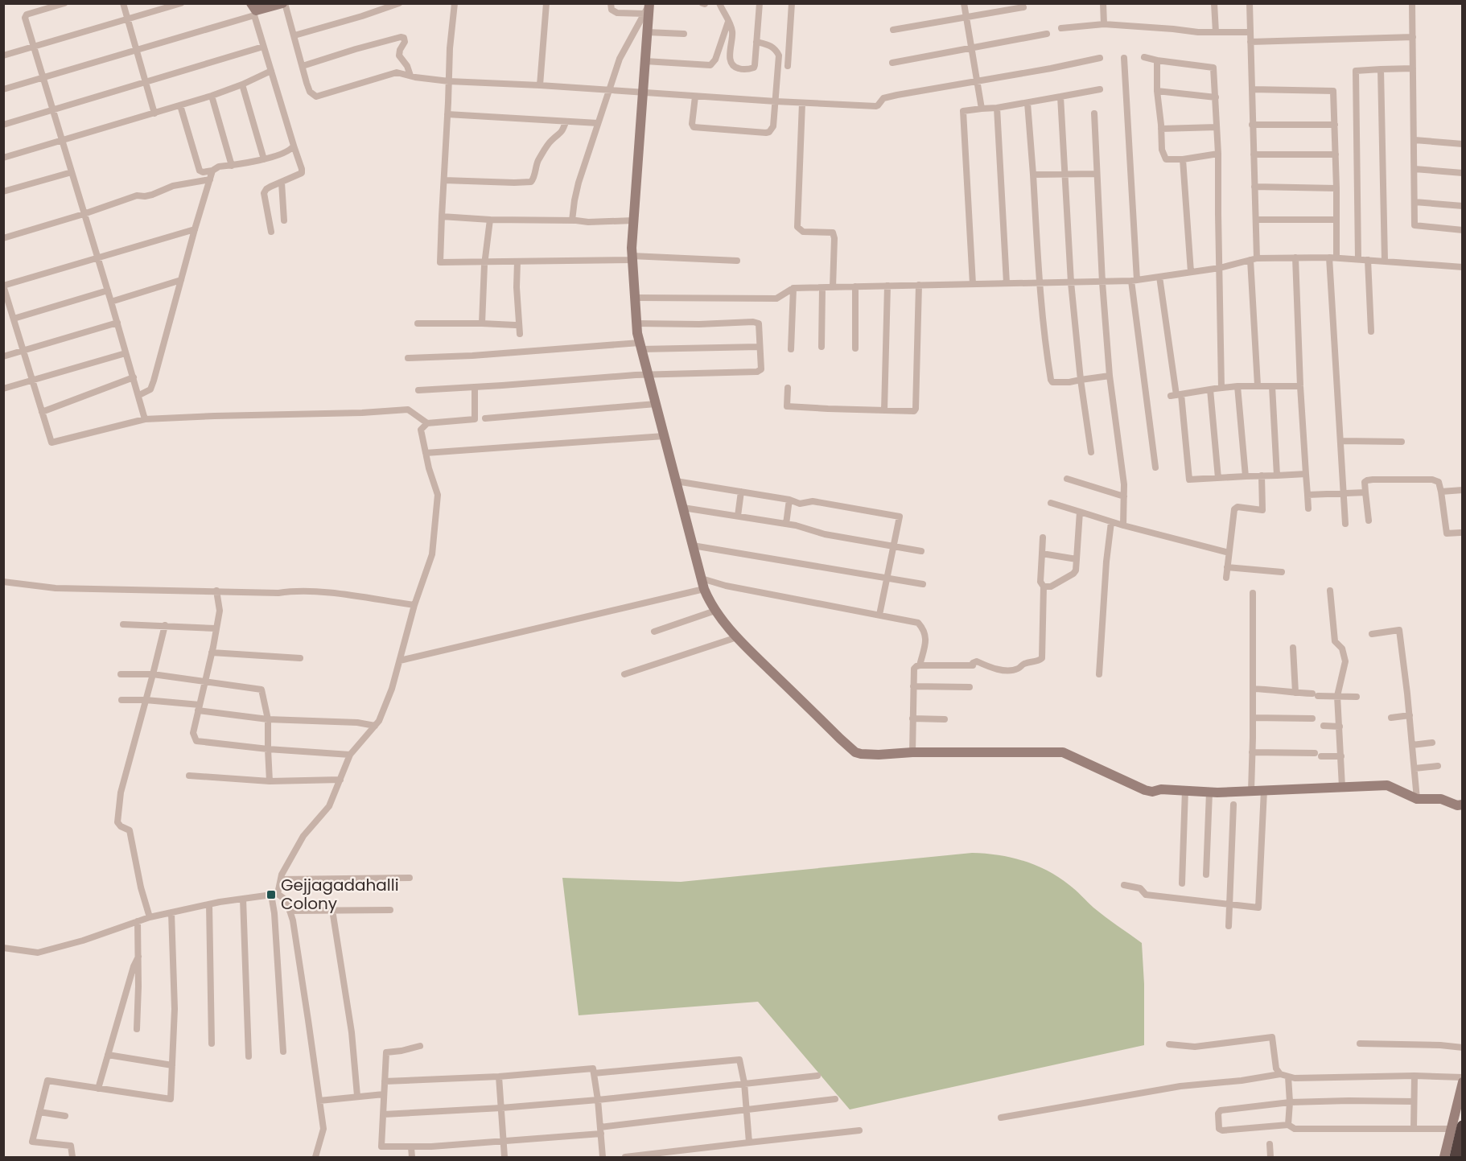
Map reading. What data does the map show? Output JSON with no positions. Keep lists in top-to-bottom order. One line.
{"places":{"transit":["Gejjagadahalli Colony"]}}
